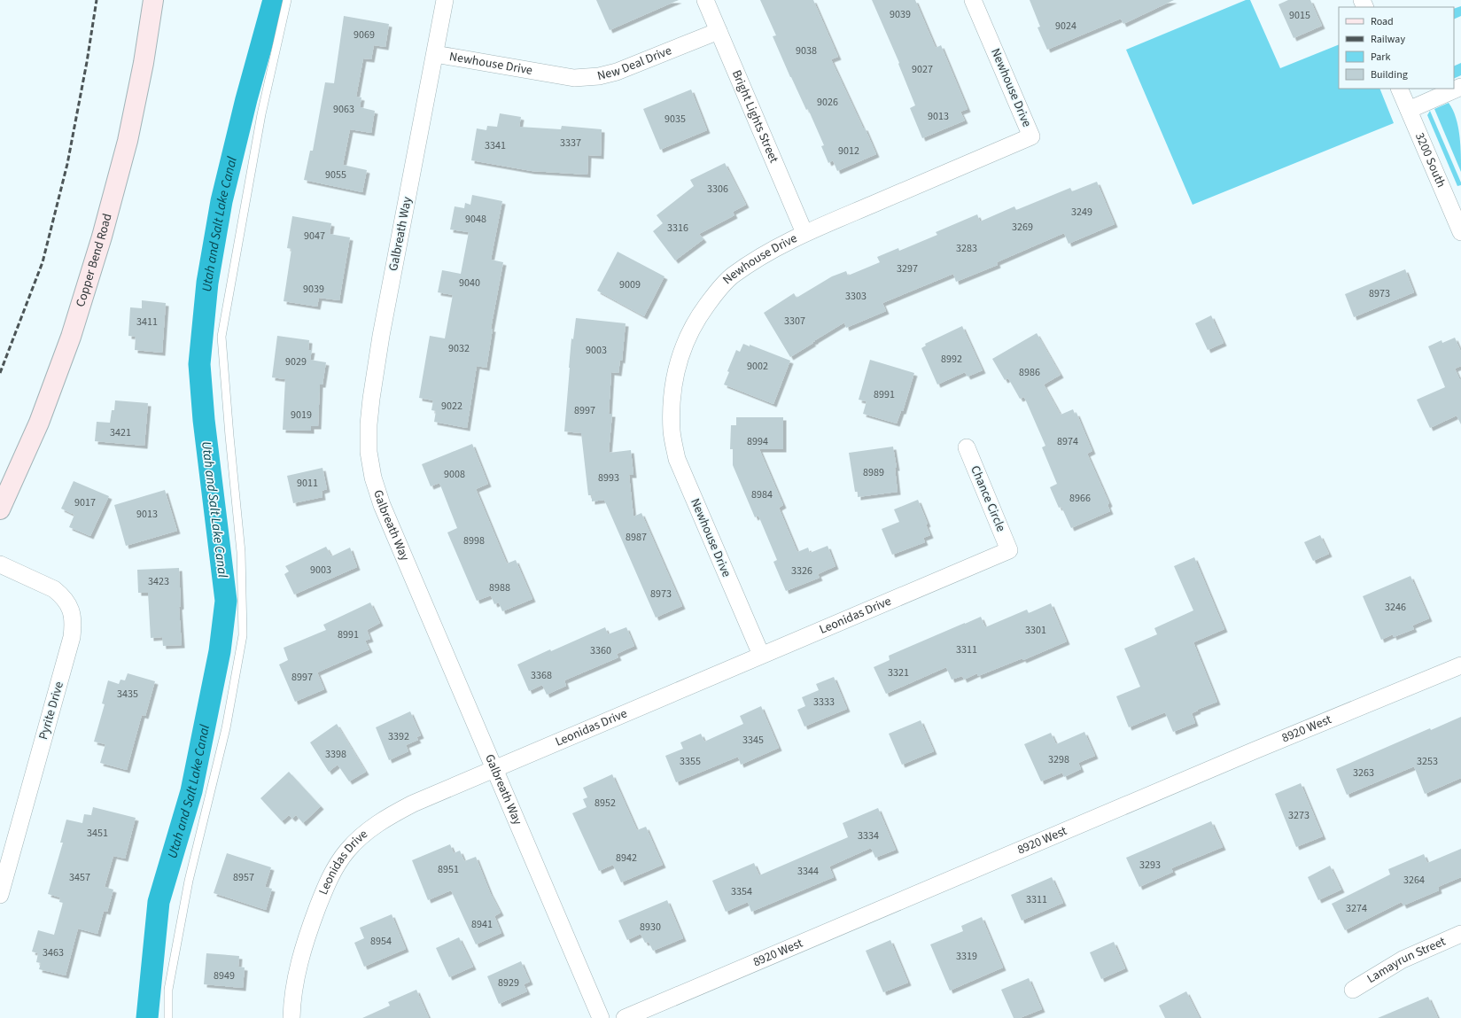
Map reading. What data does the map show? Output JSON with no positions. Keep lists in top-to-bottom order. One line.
{"streets":{"street":["New Deal Drive","Newhouse Drive","Bright Lights Street","3200 South","Galbreath Way","Copper Bend Road","Chance Circle","Leonidas Drive","Pyrite Drive","8920 West","Lamayrun Street"]},"crossings":[["New Deal Drive","Newhouse Drive"],["New Deal Drive","Bright Lights Street"],["Newhouse Drive","Bright Lights Street"],["Newhouse Drive","Galbreath Way"],["Newhouse Drive","Leonidas Drive"],["Galbreath Way","Leonidas Drive"],["Chance Circle","Leonidas Drive"]],"water":["Utah and Salt Lake Canal"],"house_numbers":["9039","9015","9024","9069","9038","9027","9026","9063","9013","9035","3337","3341","9012","9055","3306","3249","9048","3269","3316","9047","3283","3297","9040","9009","9039","8973","3303","3307","3411","9032","9003","8992","9029","9002","8986","8991","9022","8997","9019","3421","8994","8974","8989","9008","8993","9011","8984","8966","9017","9013","8987","8998","9003","3326","3423","8988","8973","3246","3301","8991","3311","3360","3321","3368","8997","3435","3333","3392","3345","3398","3298","3355","3253","3263","8952","3273","3451","3334","8942","3293","8951","3344","3457","8957","3264","3354","3311","3274","8941","8930","8954","3463","3319","8949","8929"],"legend":["Road","Railway","Park","Building"]}
